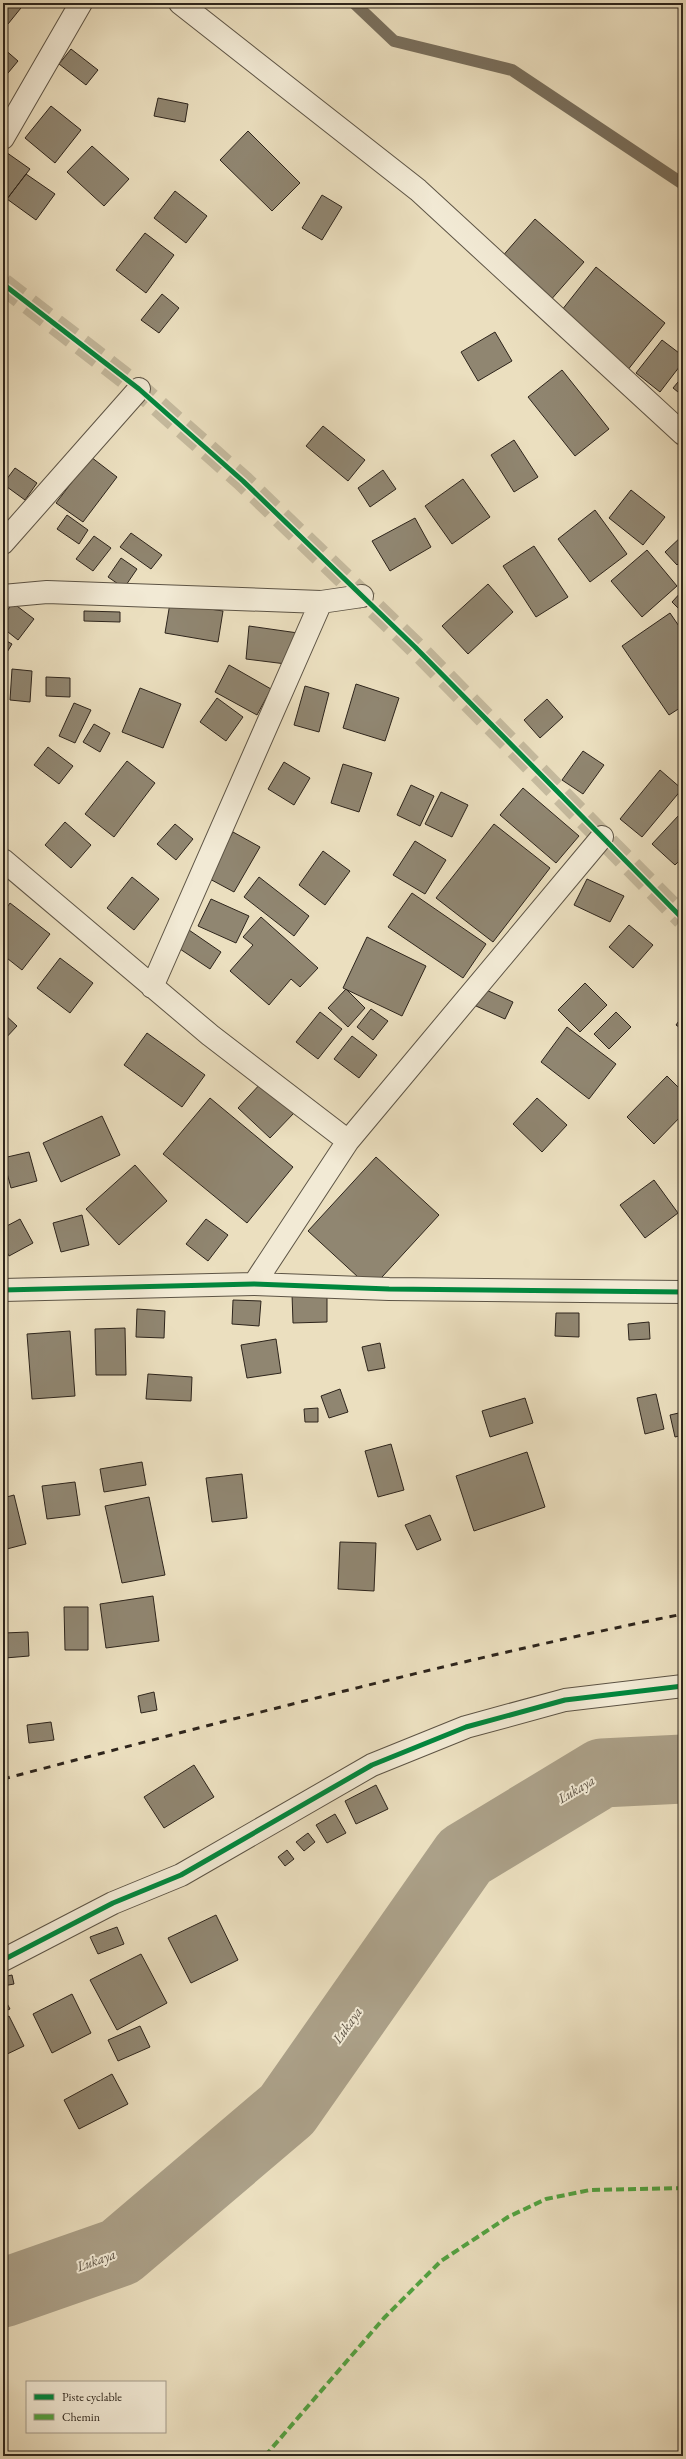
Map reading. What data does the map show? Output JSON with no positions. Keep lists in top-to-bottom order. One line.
{"water":["Lukaya"],"legend":["Piste cyclable","Chemin"]}
